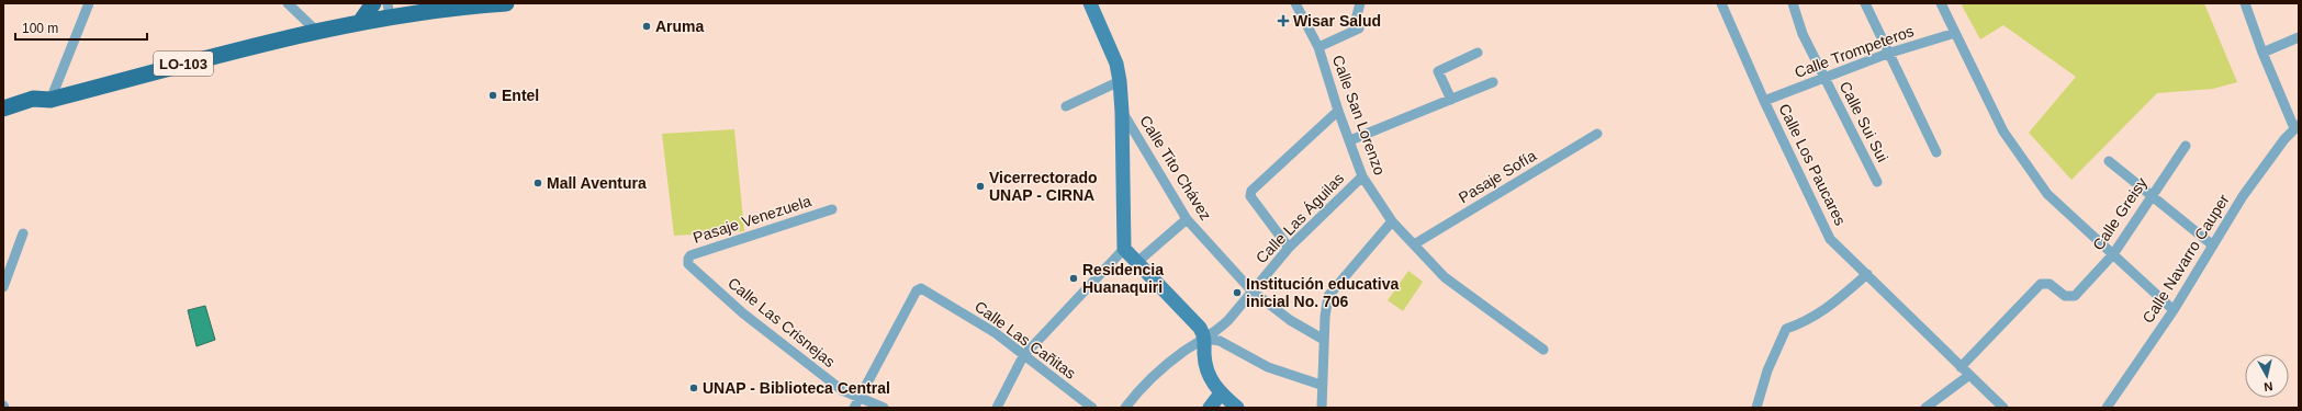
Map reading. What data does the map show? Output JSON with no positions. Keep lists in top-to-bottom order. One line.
{"streets":{"main road":["LO-103"],"street":["Calle Trompeteros","Calle San Lorenzo","Calle Sui Sui","Calle Los Paucares","Calle Tito Chávez","Pasaje Sofía","Calle Greisy","Calle Las Águilas","Pasaje Venezuela","Calle Navarro Cauper","Calle Las Crisnejas","Calle Las Cañitas"]},"crossings":[["Calle Trompeteros","Calle Sui Sui"],["Calle Trompeteros","Calle Los Paucares"],["Calle San Lorenzo","Pasaje Sofía"],["Calle San Lorenzo","Calle Las Águilas"],["Calle Los Paucares","Calle Greisy"],["Calle Tito Chávez","Calle Las Águilas"],["Pasaje Venezuela","Calle Las Crisnejas"],["Calle Las Crisnejas","Calle Las Cañitas"]],"places":{"health":["Wisar Salud"],"other":["Aruma","Entel","Mall Aventura","Vicerrectorado UNAP - CIRNA","Residencia Huanaquiri","Institución educativa inicial No. 706","UNAP - Biblioteca Central"]},"scale_bar":"100 m","north":"bottom"}
